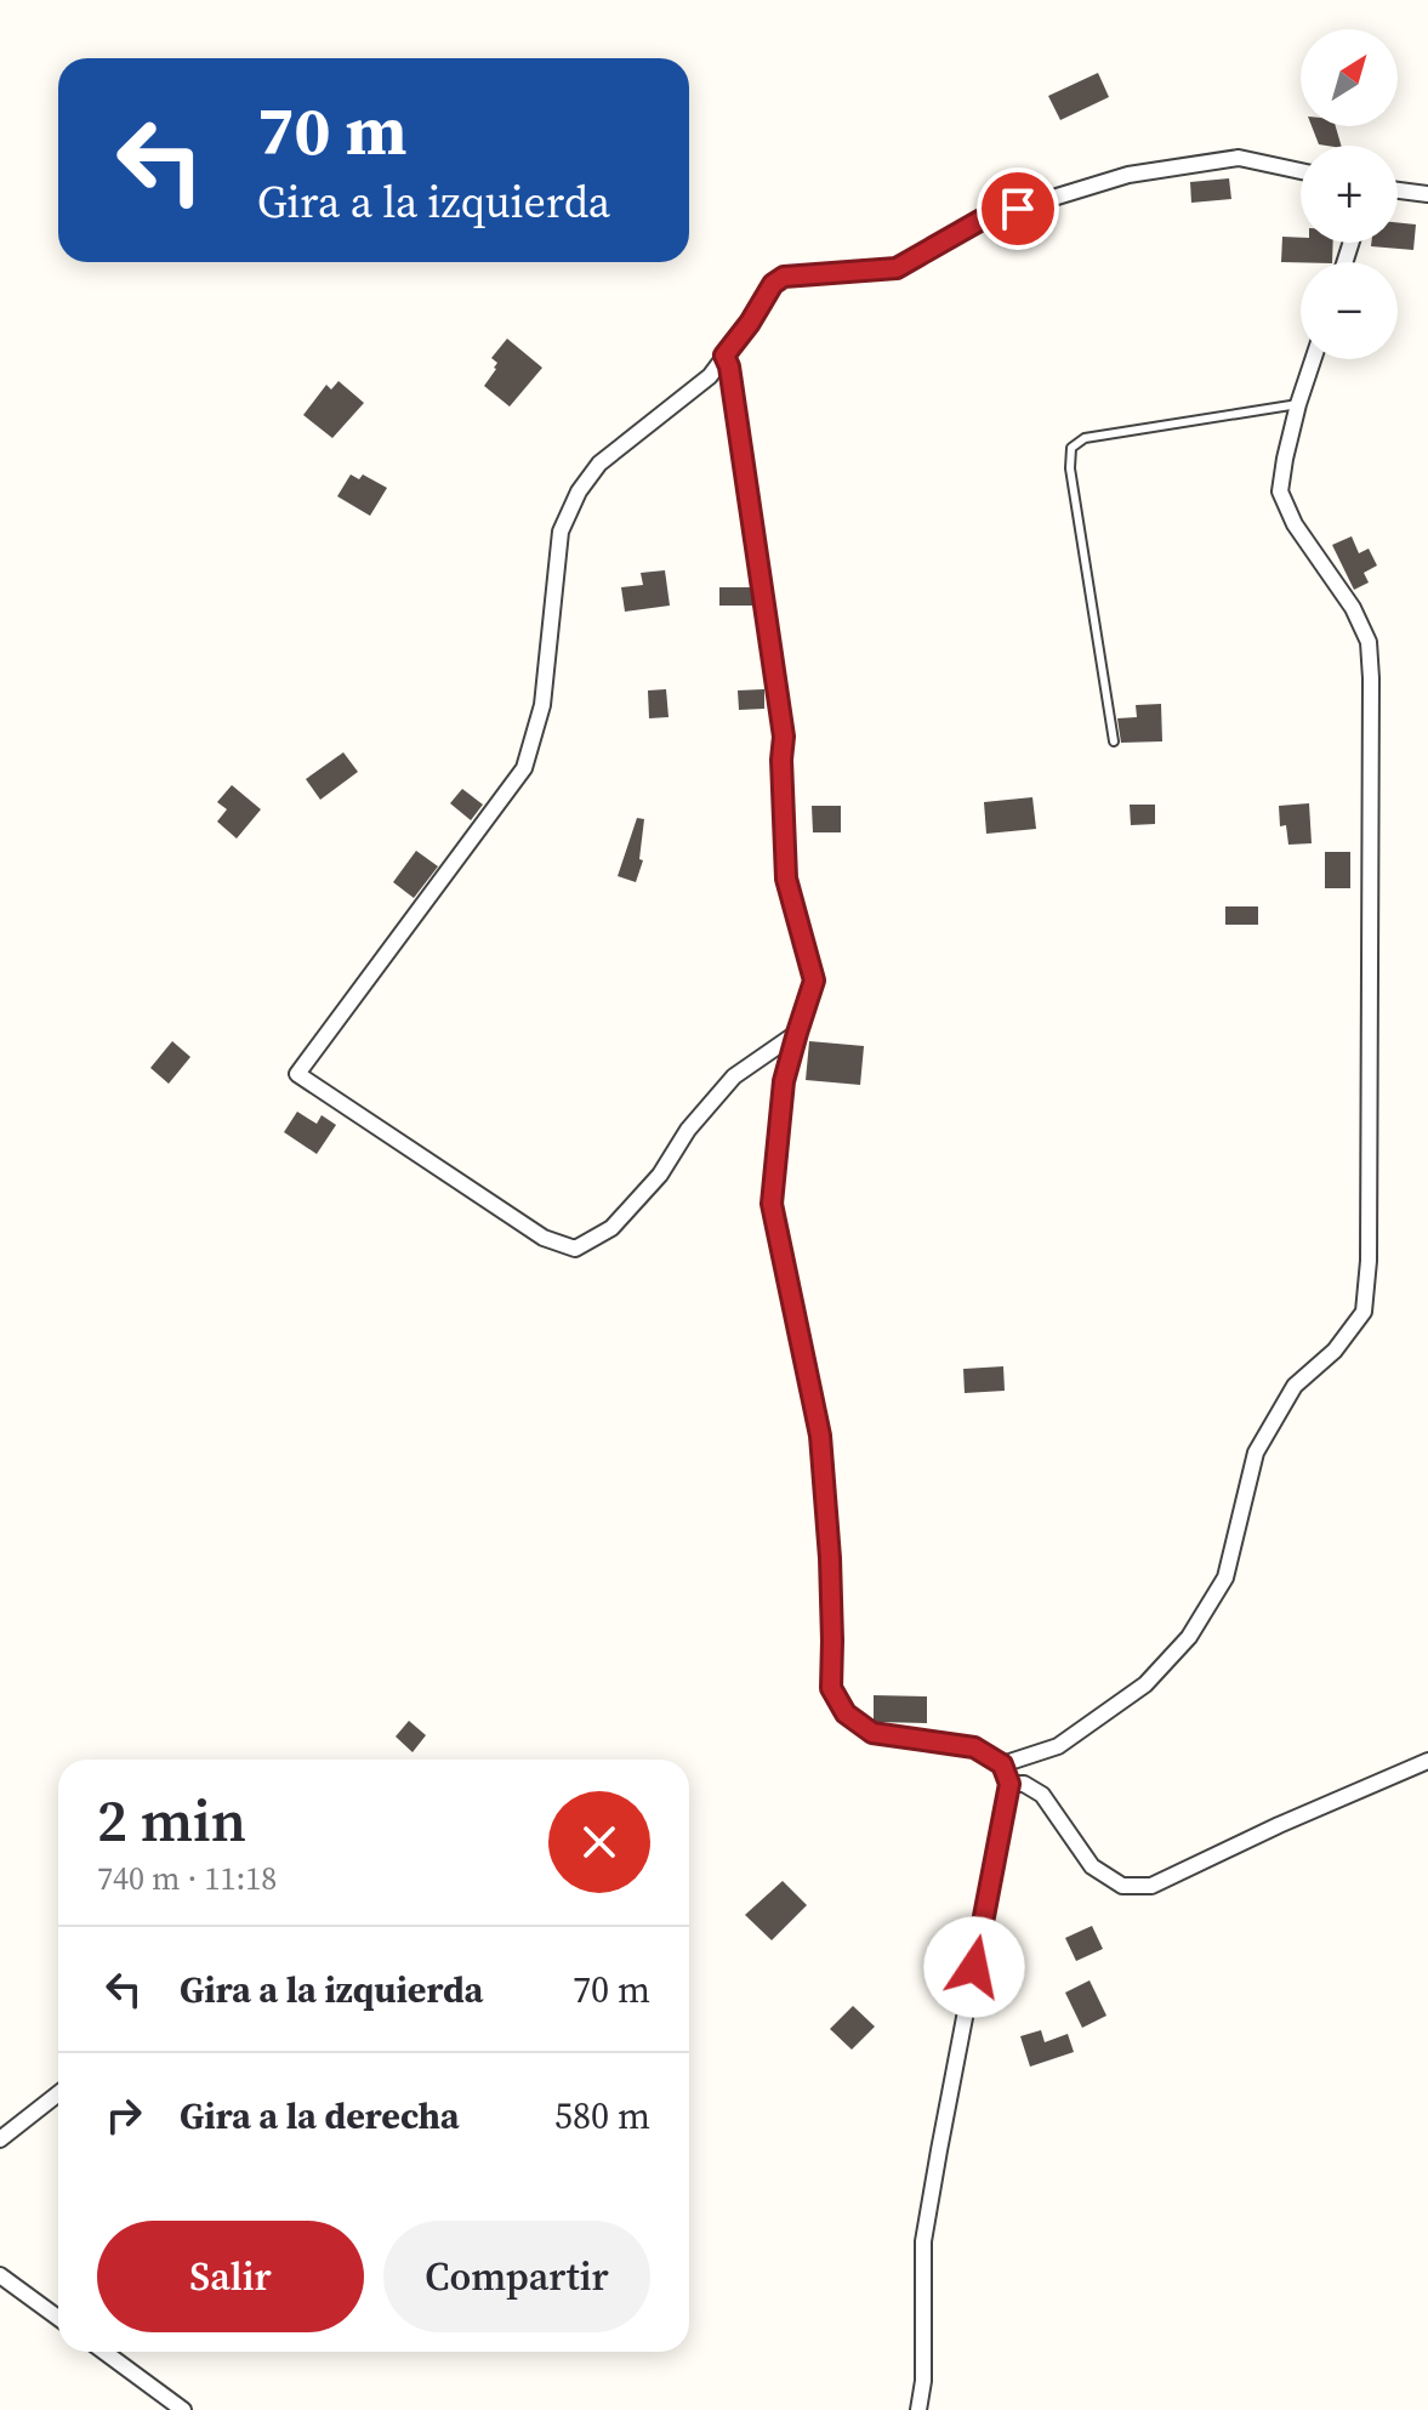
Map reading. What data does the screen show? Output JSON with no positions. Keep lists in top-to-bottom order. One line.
{"north":"top right","page":{"map_buttons":["+","−"],"turn":["70 m","Gira a la izquierda"],"heading":["2 min","740 m · 11:18"],"list":[{"name":"Gira a la izquierda","value":"70 m"},{"name":"Gira a la derecha","value":"580 m"}],"buttons":["Salir","Compartir"]}}
